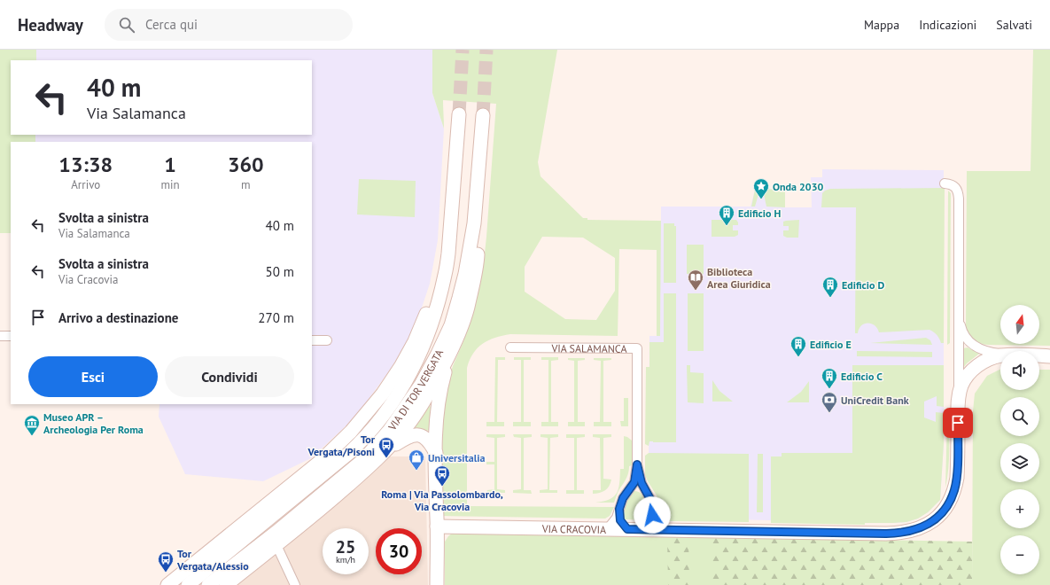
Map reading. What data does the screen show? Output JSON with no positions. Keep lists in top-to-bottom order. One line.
{"streets":{"street":["VIA SALAMANCA","VIA DI TOR VERGATA","VIA CRACOVIA"]},"crossings":[["VIA SALAMANCA","VIA CRACOVIA"]],"places":{"place":["Onda 2030"],"building":["Edificio H","Edificio D","Edificio E","Edificio C"],"library":["Biblioteca Area Giuridica"],"bank":["UniCredit Bank"],"museum":["Museo APR – Archeologia Per Roma"],"bus stop":["Tor Vergata/Pisoni","Roma | Via Passolombardo, Via Cracovia","Tor Vergata/Alessio"],"shop":["Universitalia"]},"north":"top","page":{"header":"Headway","search":"Cerca qui","nav":["Mappa","Indicazioni","Salvati"],"turn":["40 m","Via Salamanca"],"eta":["13:38","Arrivo","1","min","360","m"],"list":[{"name":"Svolta a sinistra","note":"Via Salamanca","value":"40 m"},{"name":"Svolta a sinistra","note":"Via Cracovia","value":"50 m"},{"name":"Arrivo a destinazione","value":"270 m"}],"map_buttons":["+","−"],"buttons":["Esci","Condividi"],"speed":"25 km/h","limit":"30"}}
